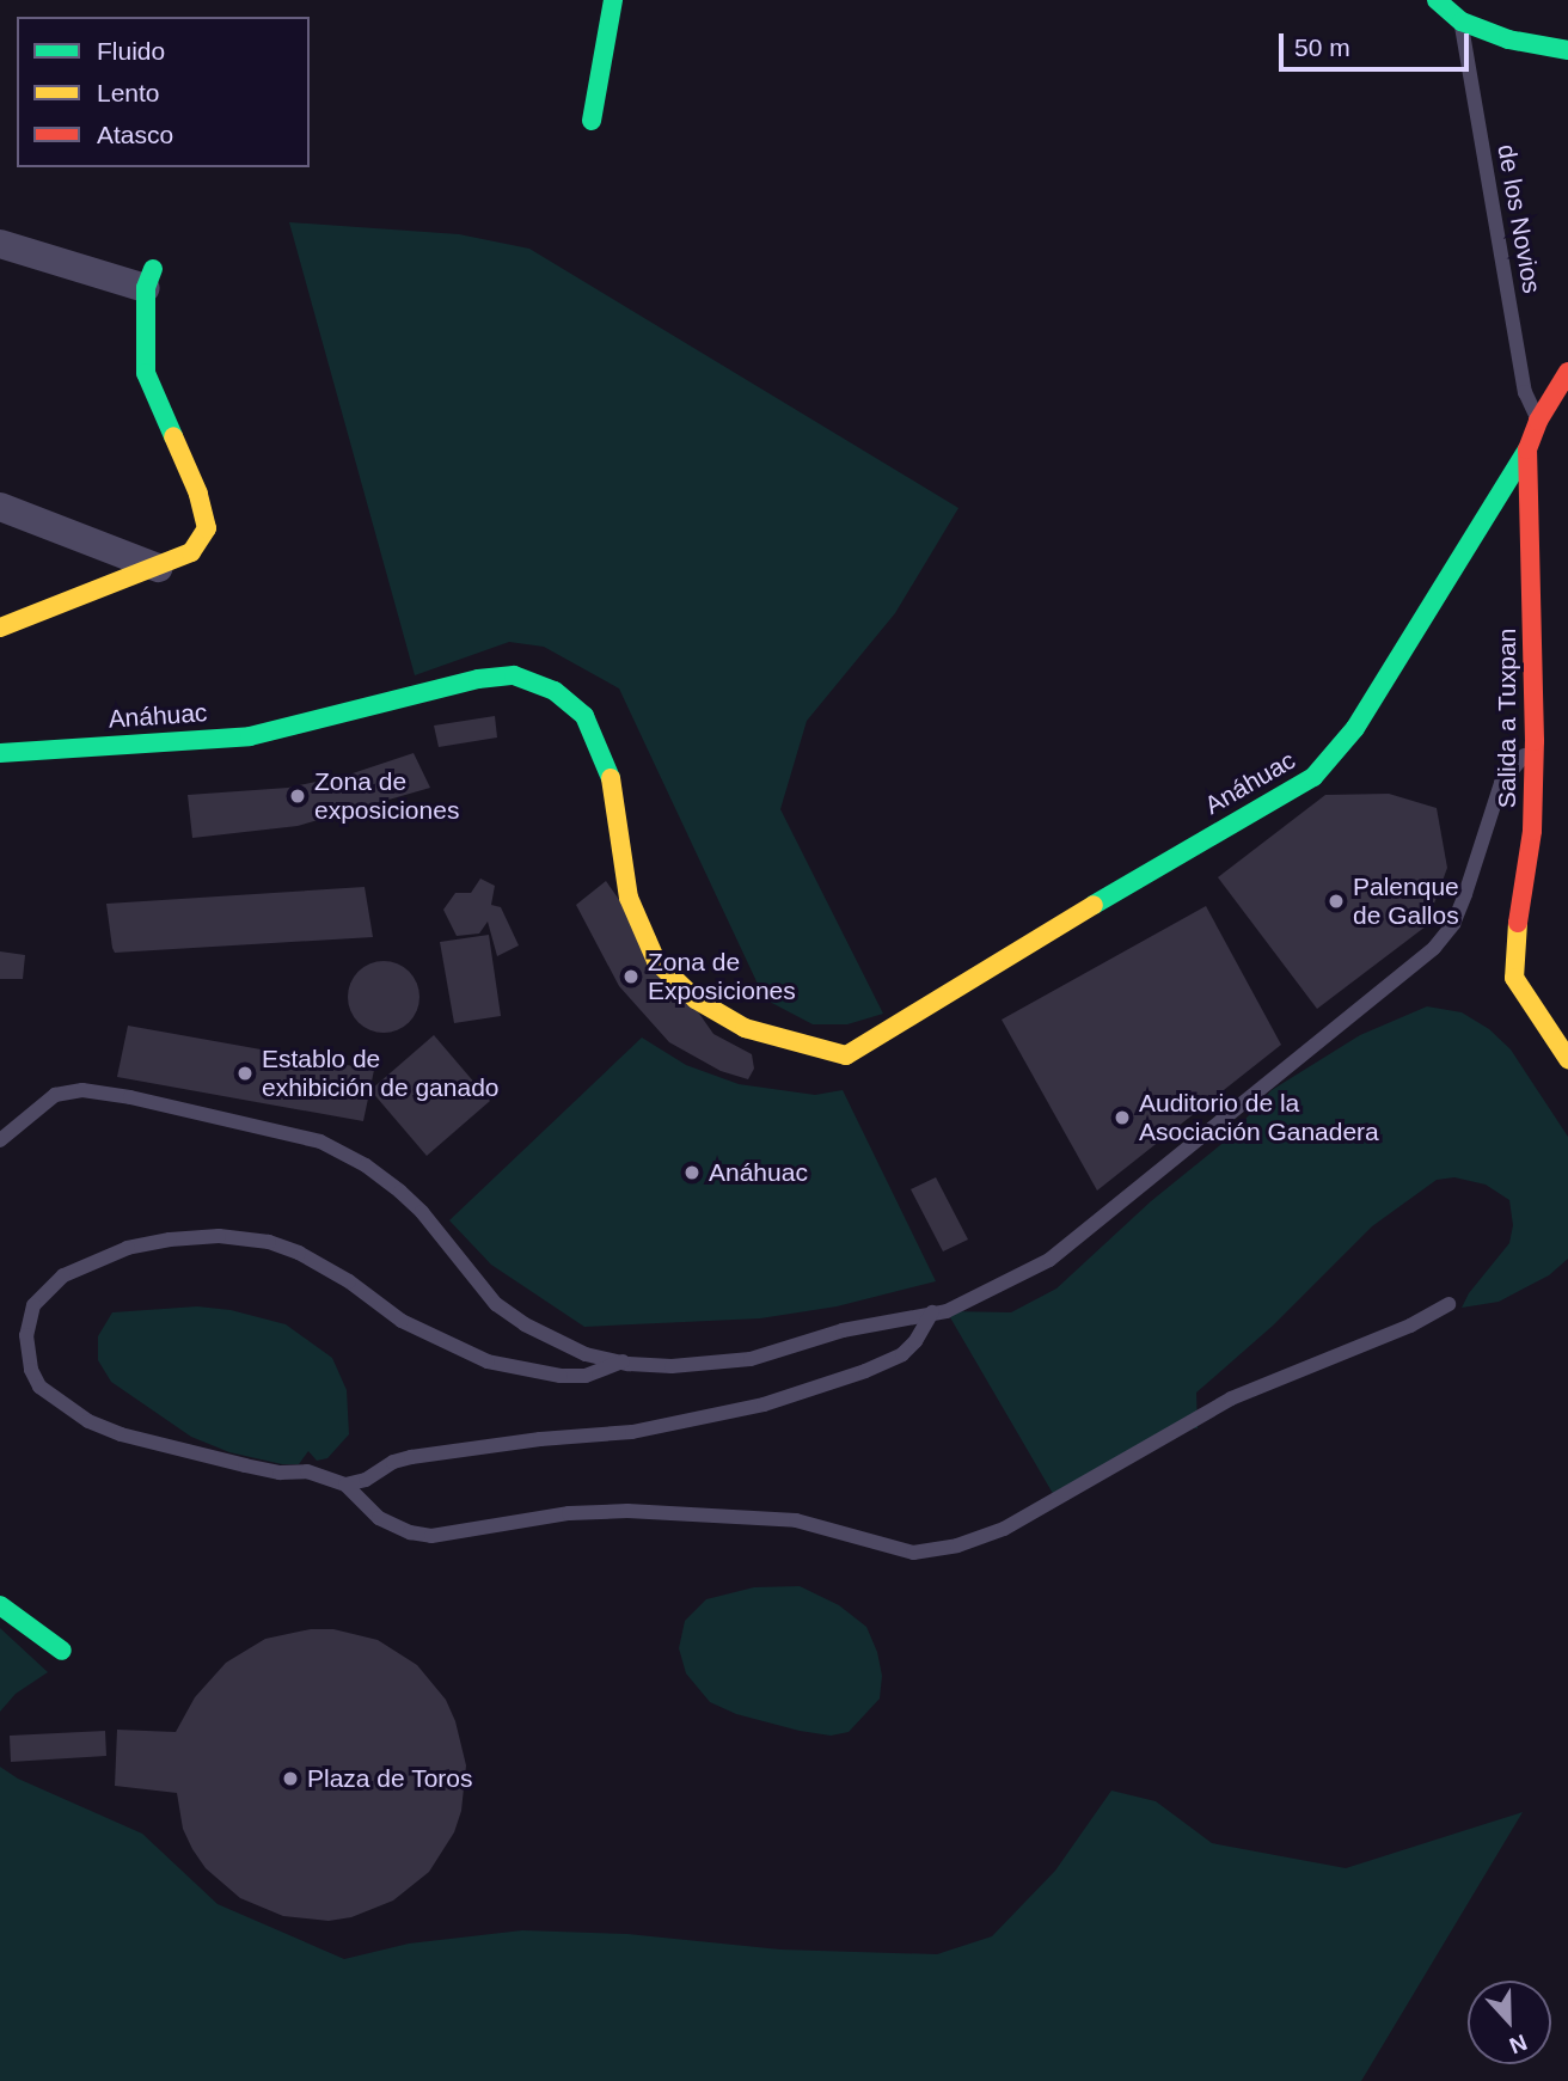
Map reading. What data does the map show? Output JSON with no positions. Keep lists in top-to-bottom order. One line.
{"streets":{"street":["Anáhuac","Salida a Tuxpan"],"lane":["de los Novios"]},"crossings":[["de los Novios","Salida a Tuxpan"],["Anáhuac","Salida a Tuxpan"]],"places":["Zona de exposiciones","Palenque de Gallos","Zona de Exposiciones","Establo de exhibición de ganado","Auditorio de la Asociación Ganadera","Anáhuac","Plaza de Toros"],"legend":["Fluido","Lento","Atasco"],"scale_bar":"50 m","north":"bottom"}
